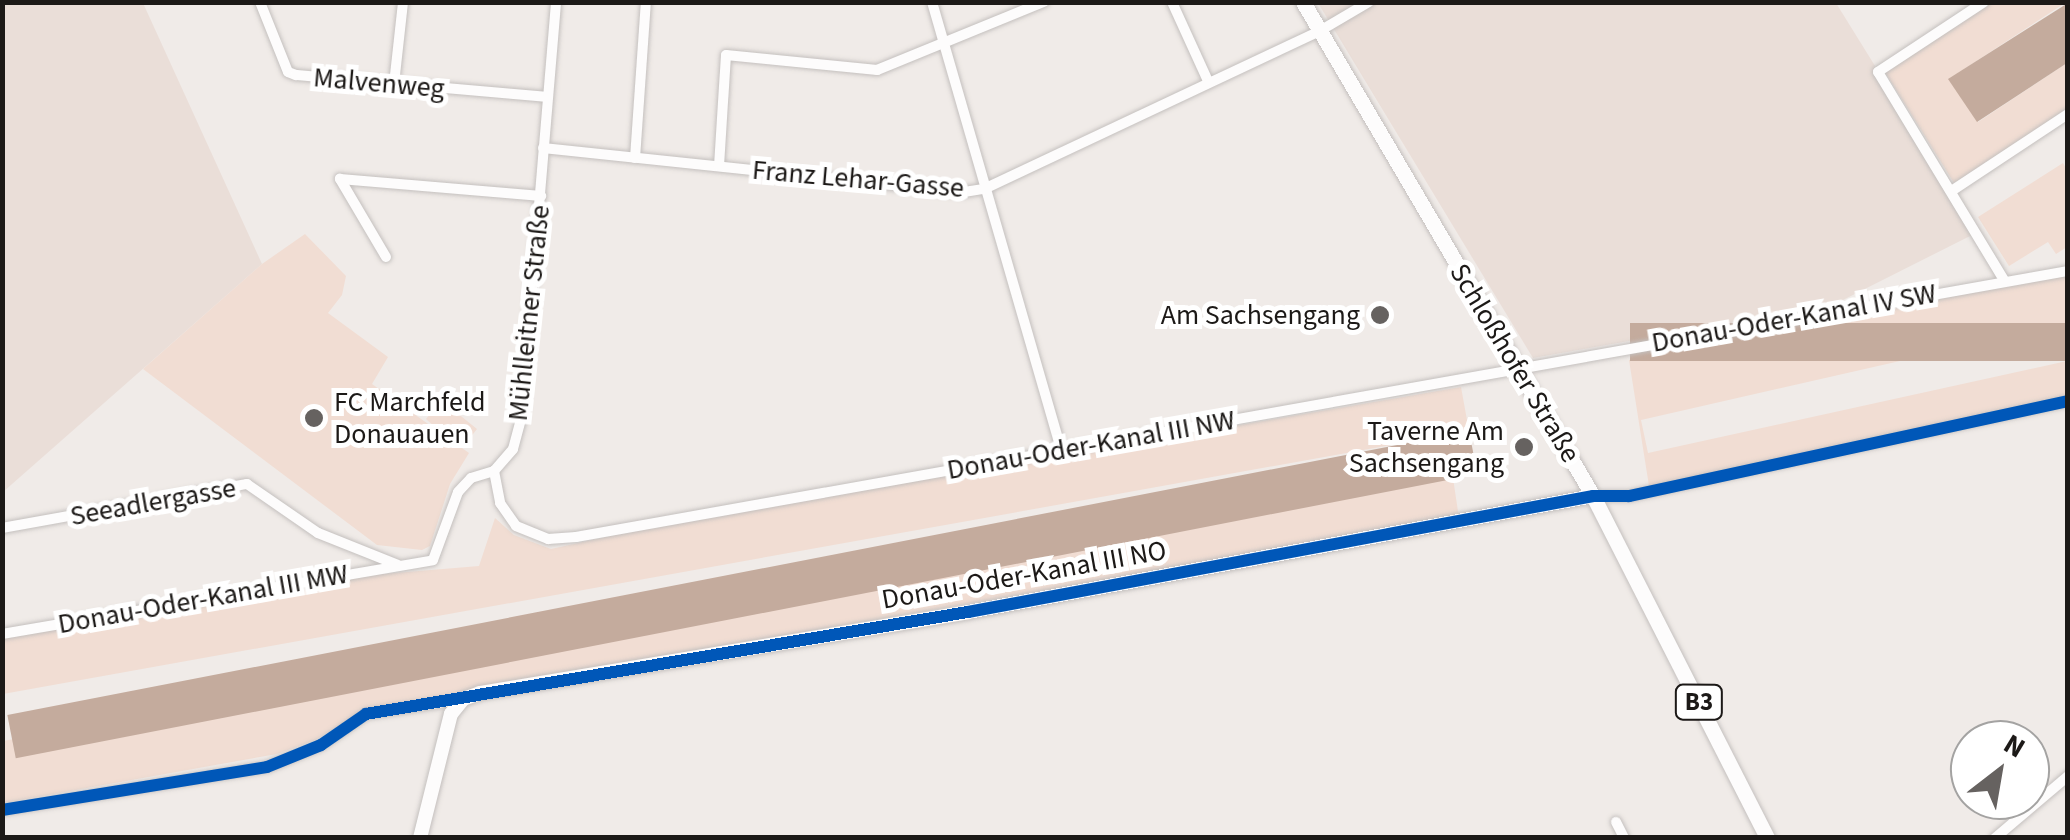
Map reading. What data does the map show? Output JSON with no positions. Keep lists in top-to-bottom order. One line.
{"streets":{"main road":["Schloßhofer Straße","B3"],"street":["Malvenweg","Franz Lehar-Gasse","Mühlleitner Straße","Donau-Oder-Kanal IV SW","Donau-Oder-Kanal III NW","Seeadlergasse","Donau-Oder-Kanal III NO","Donau-Oder-Kanal III MW"]},"crossings":[["Malvenweg","Mühlleitner Straße"],["Franz Lehar-Gasse","Mühlleitner Straße"],["Franz Lehar-Gasse","Schloßhofer Straße"],["Mühlleitner Straße","Donau-Oder-Kanal III NW"],["Mühlleitner Straße","Seeadlergasse"],["Mühlleitner Straße","Donau-Oder-Kanal III MW"],["Donau-Oder-Kanal IV SW","Schloßhofer Straße"],["Donau-Oder-Kanal IV SW","Donau-Oder-Kanal III NW"],["Schloßhofer Straße","Donau-Oder-Kanal III NW"],["Schloßhofer Straße","Donau-Oder-Kanal III NO"],["Seeadlergasse","Donau-Oder-Kanal III MW"]],"places":["Am Sachsengang","FC Marchfeld Donauauen","Taverne Am Sachsengang"],"north":"top right"}
